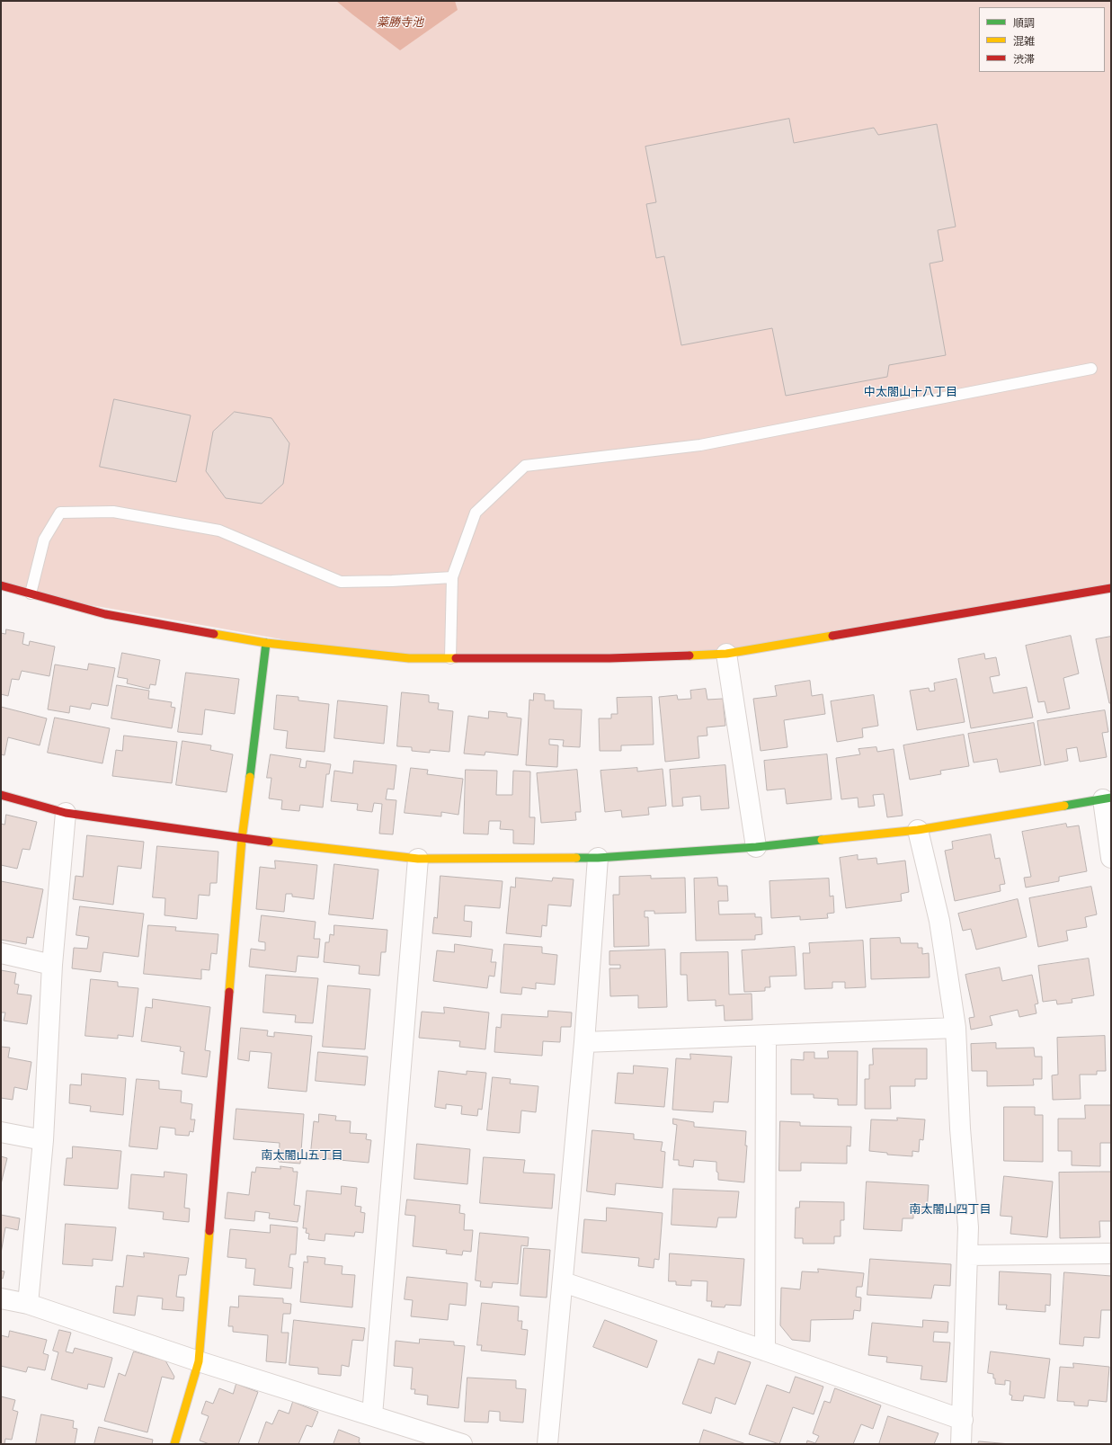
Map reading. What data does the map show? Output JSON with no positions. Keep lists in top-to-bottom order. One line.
{"districts":["中太閤山十八丁目","南太閤山五丁目","南太閤山四丁目"],"water":["薬勝寺池"],"legend":["順調","混雑","渋滞"]}
